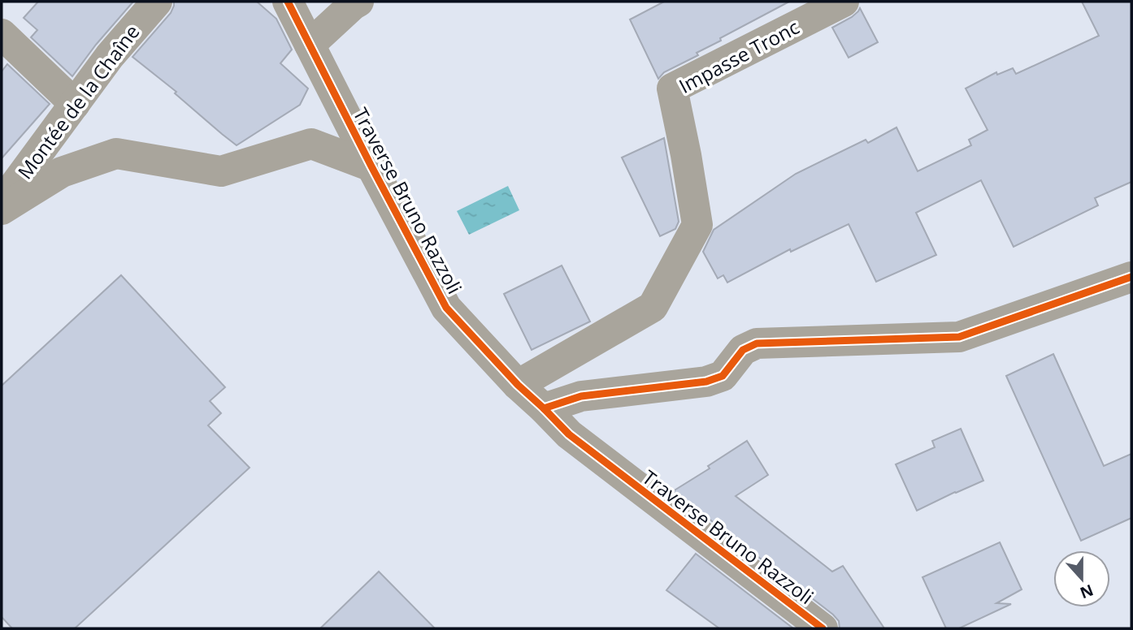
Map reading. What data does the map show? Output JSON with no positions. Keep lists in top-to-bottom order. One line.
{"streets":{"street":["Impasse Tronc","Montée de la Chaîne","Traverse Bruno Razzoli"]},"crossings":[["Impasse Tronc","Traverse Bruno Razzoli"],["Montée de la Chaîne","Traverse Bruno Razzoli"]],"north":"bottom"}
